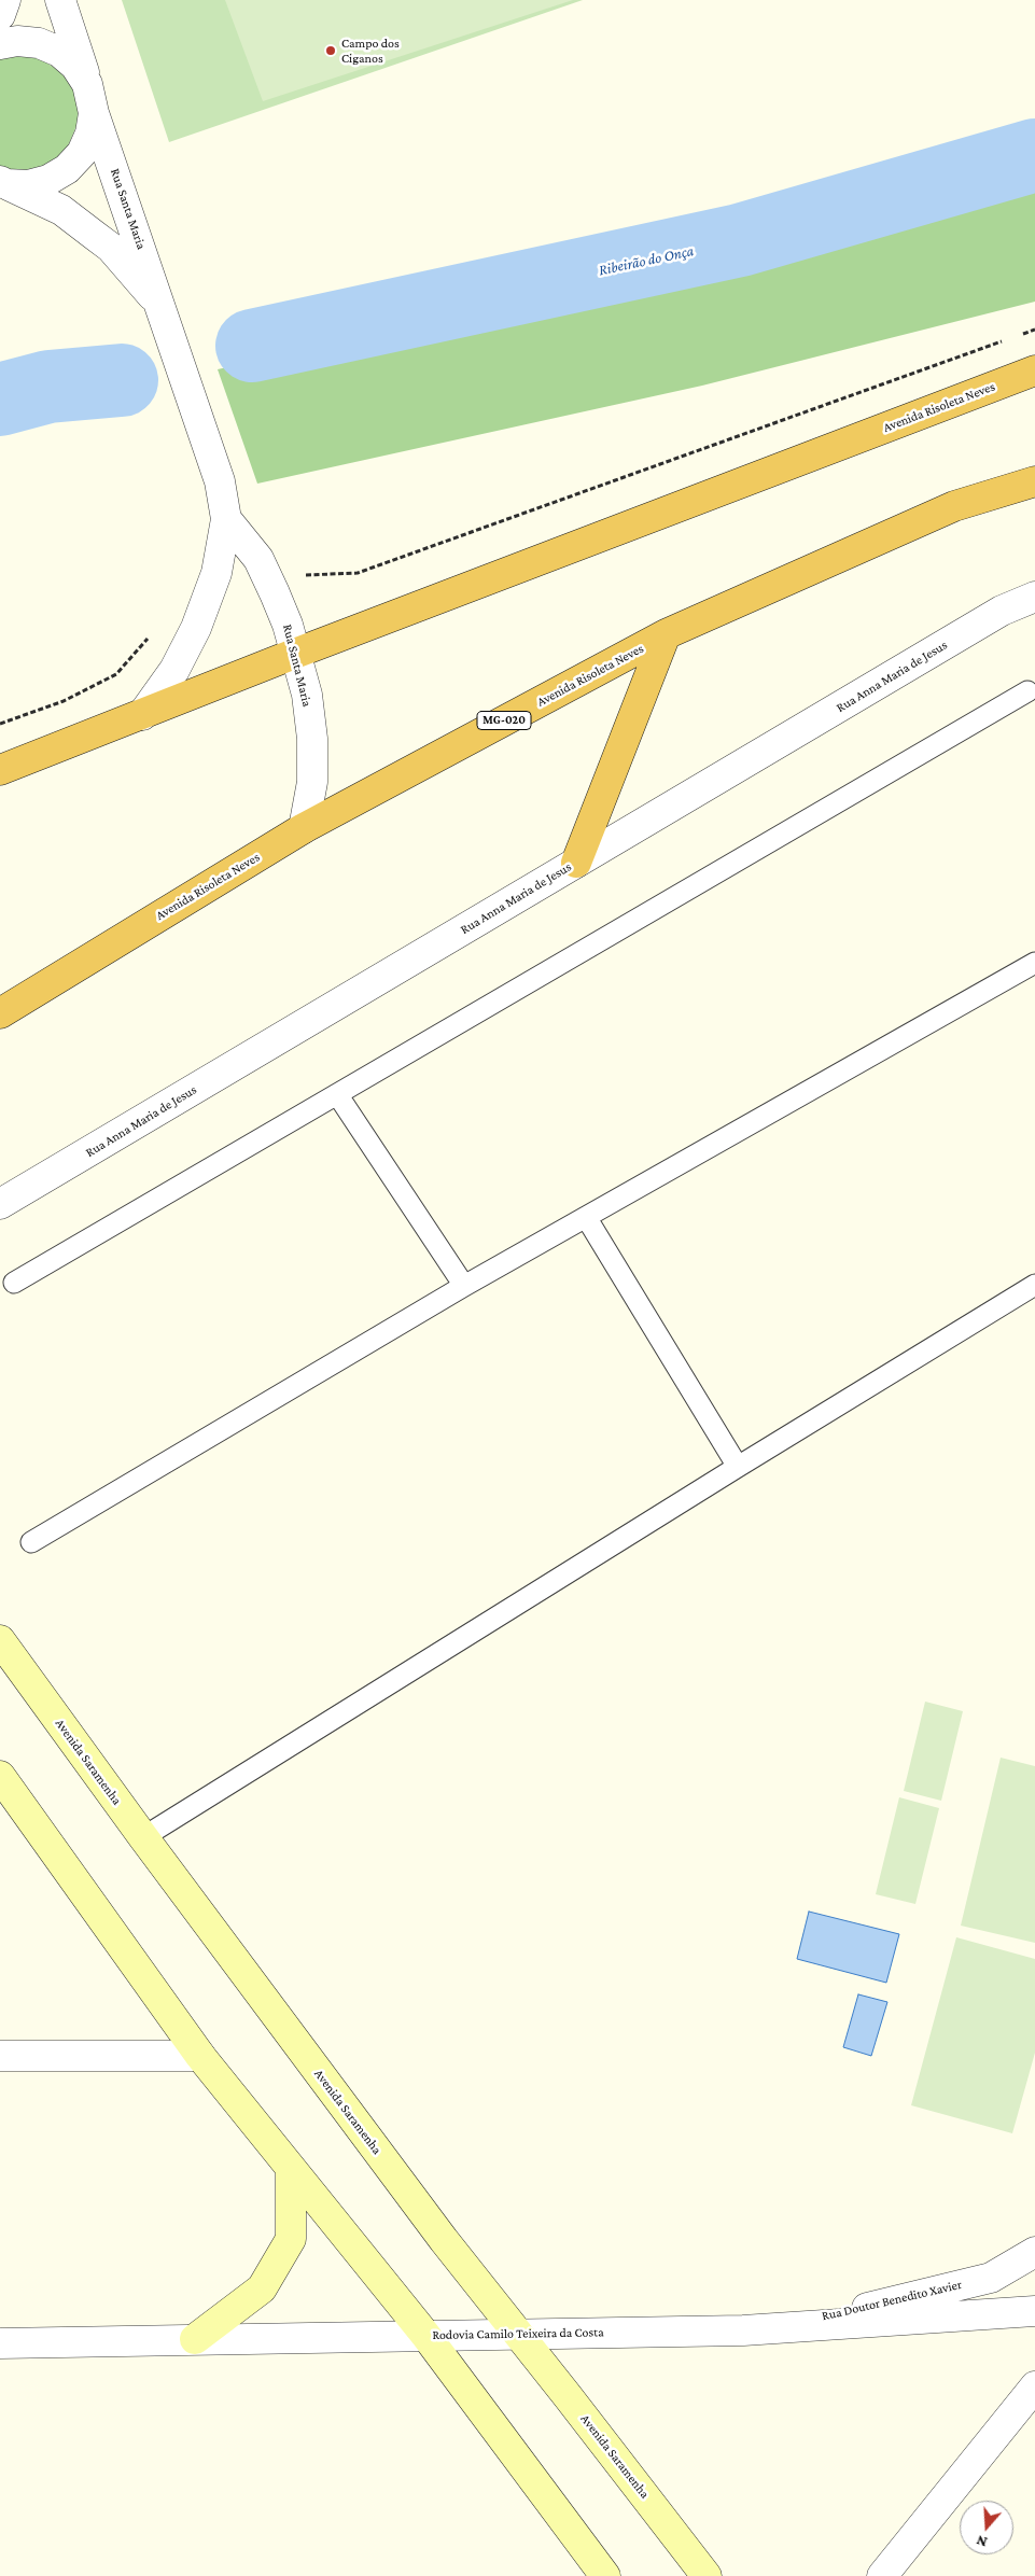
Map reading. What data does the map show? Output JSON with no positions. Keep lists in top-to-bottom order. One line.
{"streets":{"highway":["Avenida Risoleta Neves","MG-020"],"main road":["Avenida Saramenha"],"street":["Rua Santa Maria","Rua Anna Maria de Jesus","Rua Doutor Benedito Xavier","Rodovia Camilo Teixeira da Costa"]},"crossings":[["Rua Santa Maria","Avenida Risoleta Neves"],["Avenida Saramenha","Rodovia Camilo Teixeira da Costa"],["Rua Doutor Benedito Xavier","Rodovia Camilo Teixeira da Costa"]],"water":["Ribeirão do Onça"],"places":["Campo dos Ciganos"],"north":"bottom"}
